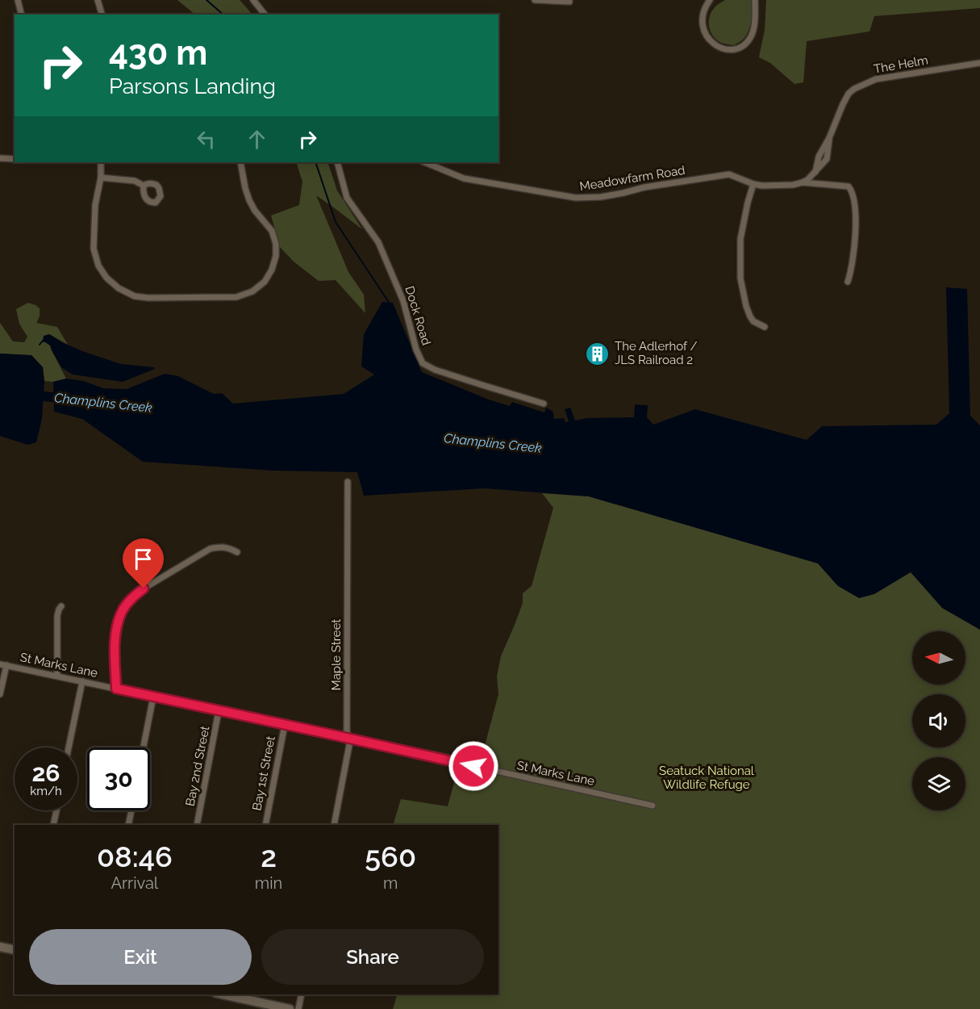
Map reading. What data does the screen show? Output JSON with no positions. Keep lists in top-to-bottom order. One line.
{"streets":{"street":["The Helm","Meadowfarm Road","Dock Road","Maple Street","St Marks Lane","Bay 2nd Street","Bay 1st Street"]},"crossings":[["The Helm","Meadowfarm Road"],["Maple Street","St Marks Lane"],["St Marks Lane","Bay 2nd Street"],["St Marks Lane","Bay 1st Street"]],"water":["Champlins Creek"],"parks":["Seatuck National Wildlife Refuge"],"places":{"building":["The Adlerhof / JLS Railroad 2"]},"north":"left","page":{"turn":["430 m","Parsons Landing"],"speed":"26 km/h","limit":"30","eta":["08:46","Arrival","2","min","560","m"],"buttons":["Exit","Share"]}}
